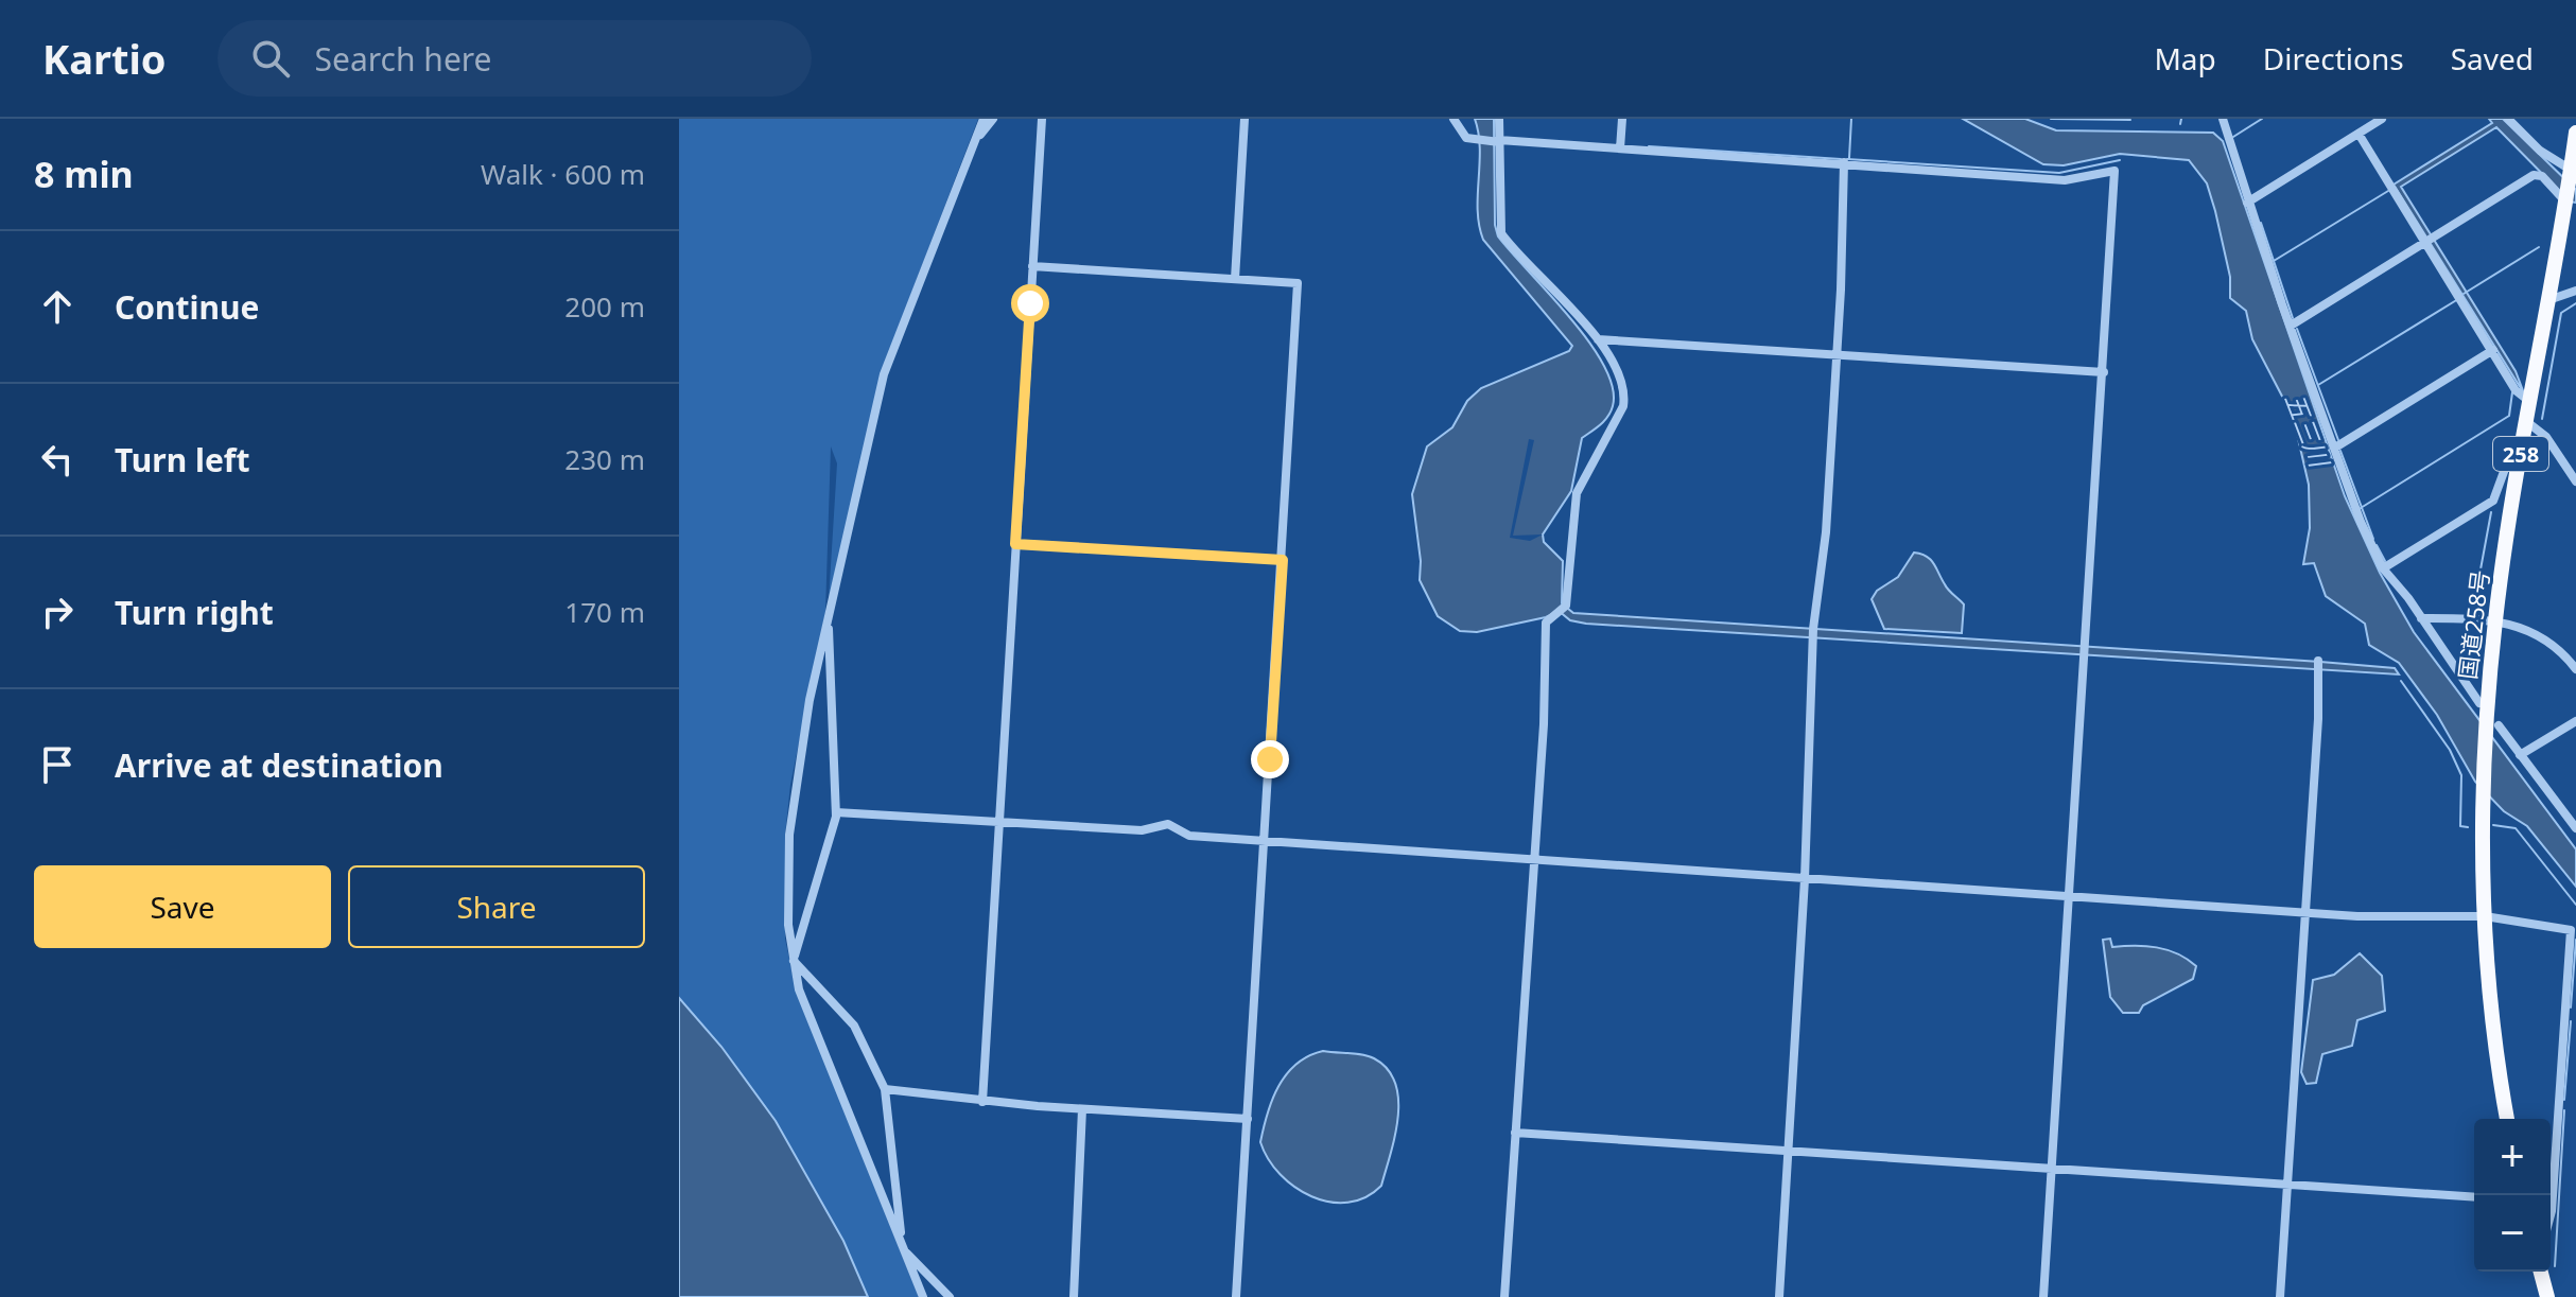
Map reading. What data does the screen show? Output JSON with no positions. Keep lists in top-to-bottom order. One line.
{"streets":{"highway":["258","国道258号"]},"water":["五三川"],"page":{"header":"Kartio","search":"Search here","nav":["Map","Directions","Saved"],"heading":["8 min","Walk · 600 m"],"list":[["Continue","200 m"],["Turn left","230 m"],["Turn right","170 m"],"Arrive at destination"],"buttons":["Save","Share"],"map_buttons":["+","−"]}}
